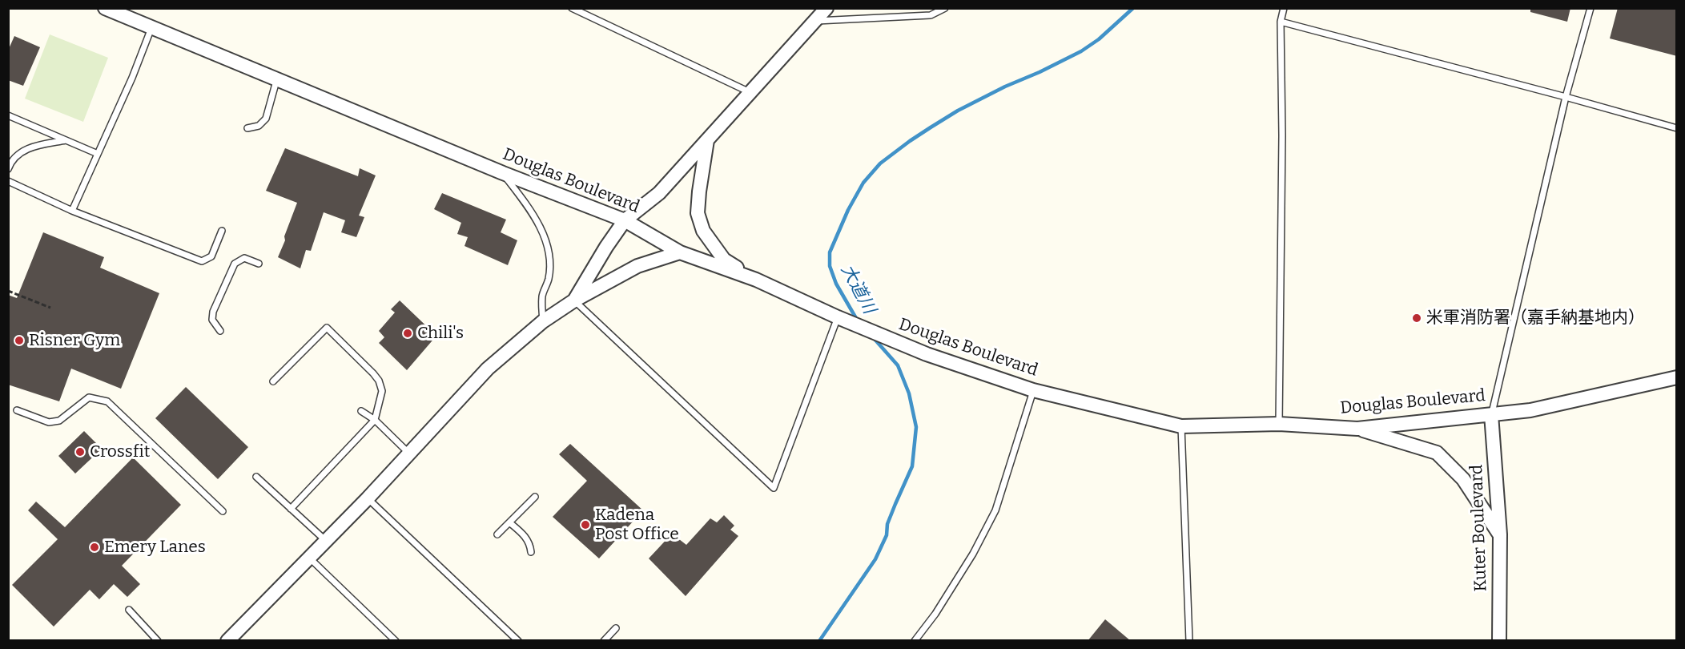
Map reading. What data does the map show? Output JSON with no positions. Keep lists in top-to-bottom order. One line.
{"streets":{"street":["Douglas Boulevard","Kuter Boulevard"]},"crossings":[["Douglas Boulevard","Kuter Boulevard"]],"water":["大道川"],"places":["米軍消防署（嘉手納基地内）","Chili's","Risner Gym","Crossfit","Kadena Post Office","Emery Lanes"]}
